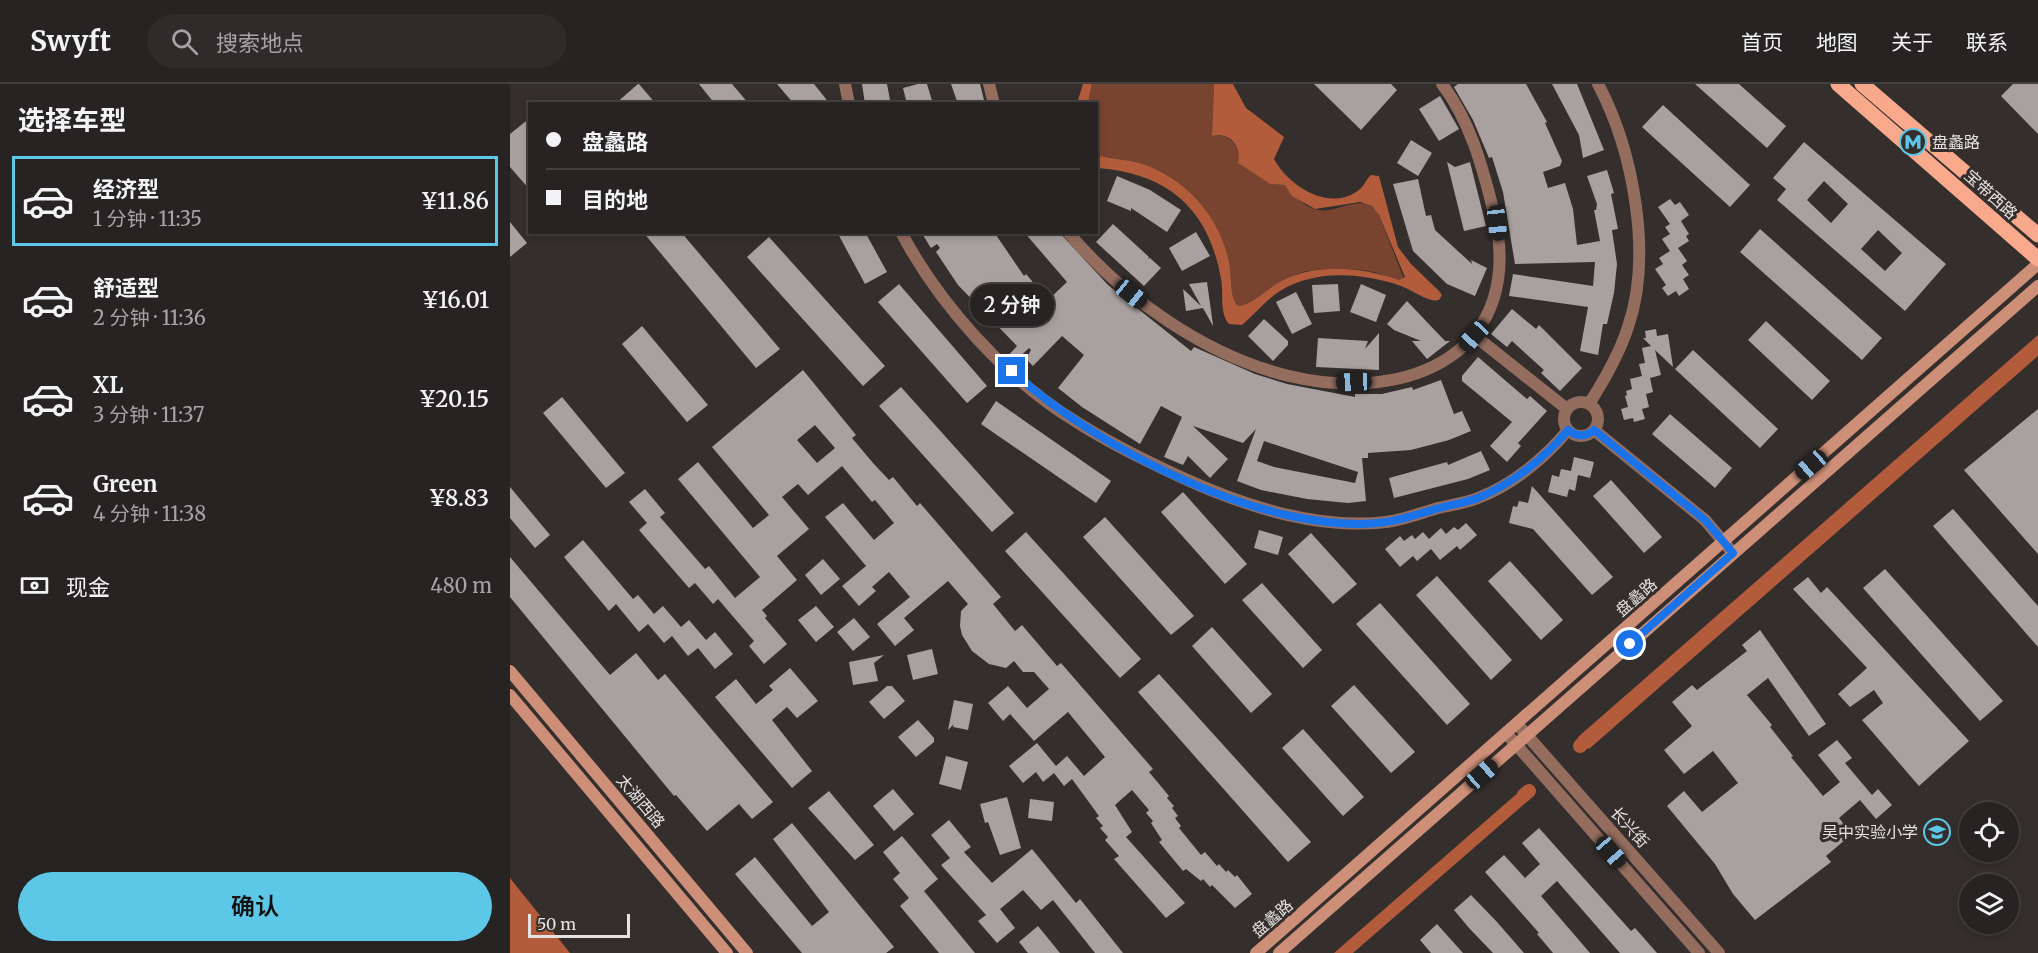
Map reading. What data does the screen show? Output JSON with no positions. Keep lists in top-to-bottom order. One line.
{"streets":{"main road":["宝带西路","盘蠡路","太湖西路"],"street":["长兴街"]},"crossings":[["盘蠡路","长兴街"]],"places":{"metro station":["盘蠡路"],"school or university":["吴中实验小学"]},"scale_bar":"50 m","page":{"header":"Swyft","search":"搜索地点","nav":["首页","地图","关于","联系"],"heading":"选择车型","banner":["盘蠡路","目的地"],"list":[{"name":"经济型","note":"1 分钟 · 11:35","value":"¥11.86"},{"name":"舒适型","note":"2 分钟 · 11:36","value":"¥16.01"},{"name":"XL","note":"3 分钟 · 11:37","value":"¥20.15"},{"name":"Green","note":"4 分钟 · 11:38","value":"¥8.83"}],"bubble":"2 分钟","pay":["现金","480 m"],"buttons":"确认","scale":"50 m"}}
